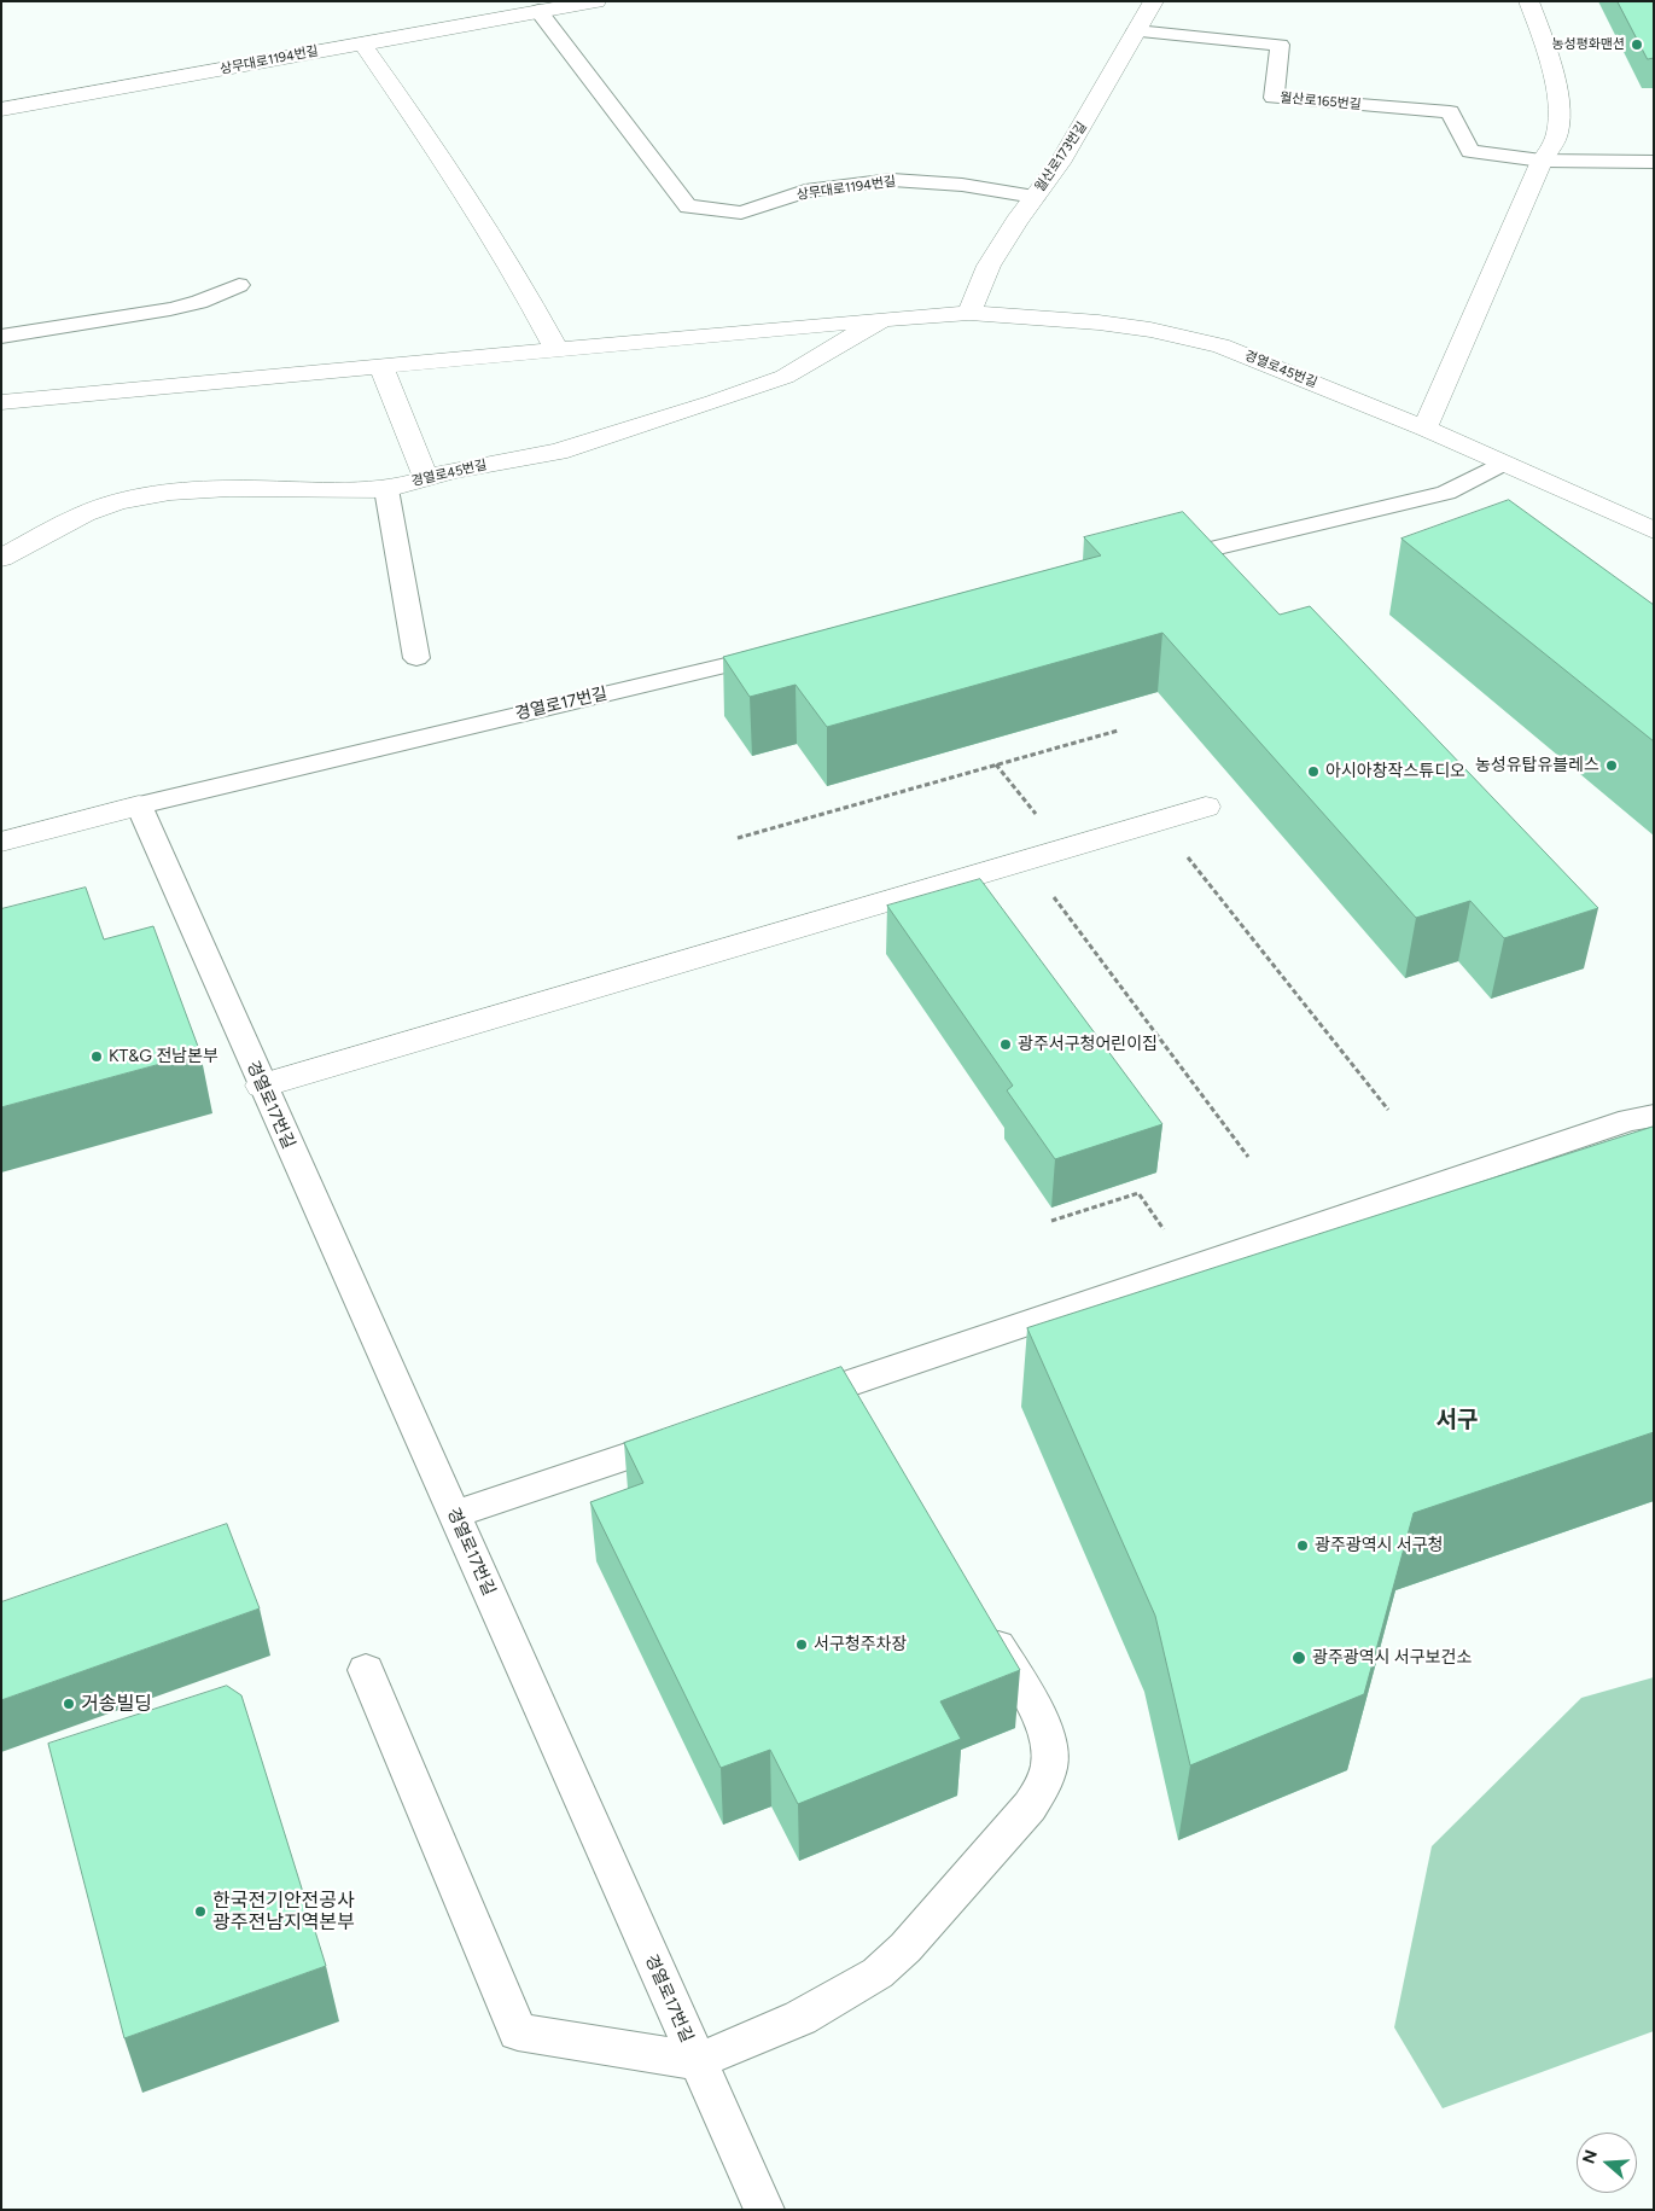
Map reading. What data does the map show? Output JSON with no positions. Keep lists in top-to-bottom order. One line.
{"streets":{"street":["상무대로1194번길","월산로173번길","경열로45번길"],"lane":["월산로165번길","경열로17번길"]},"crossings":[["상무대로1194번길","월산로173번길"],["월산로165번길","월산로173번길"],["월산로173번길","경열로45번길"]],"districts":["서구"],"places":["농성평화맨션","농성유탑유블레스","아시아창작스튜디오","광주서구청어린이집","KT&G 전남본부","광주광역시 서구청","서구청주차장","광주광역시 서구보건소","거송빌딩","한국전기안전공사 광주전남지역본부"],"north":"left"}
